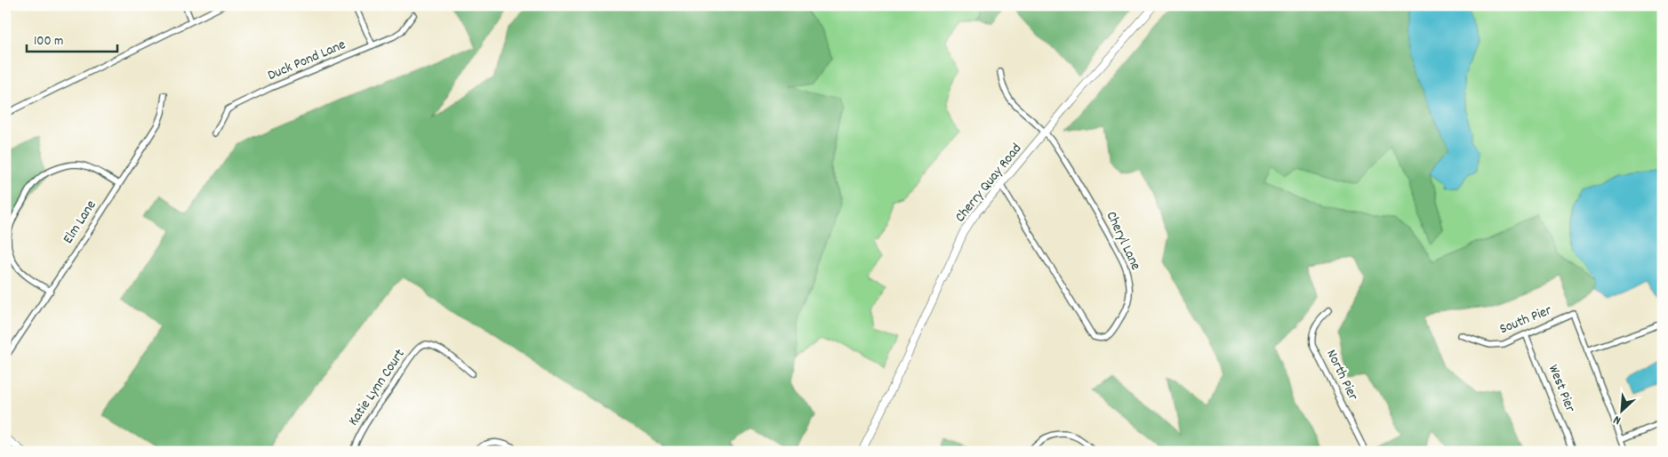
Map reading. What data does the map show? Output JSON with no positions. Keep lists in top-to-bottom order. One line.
{"streets":{"street":["Duck Pond Lane","Cherry Quay Road","Elm Lane","Cheryl Lane","South Pier","North Pier","Katie Lynn Court","West Pier"]},"crossings":[["Cherry Quay Road","Cheryl Lane"],["South Pier","West Pier"]],"scale_bar":"100 m","north":"bottom left"}
